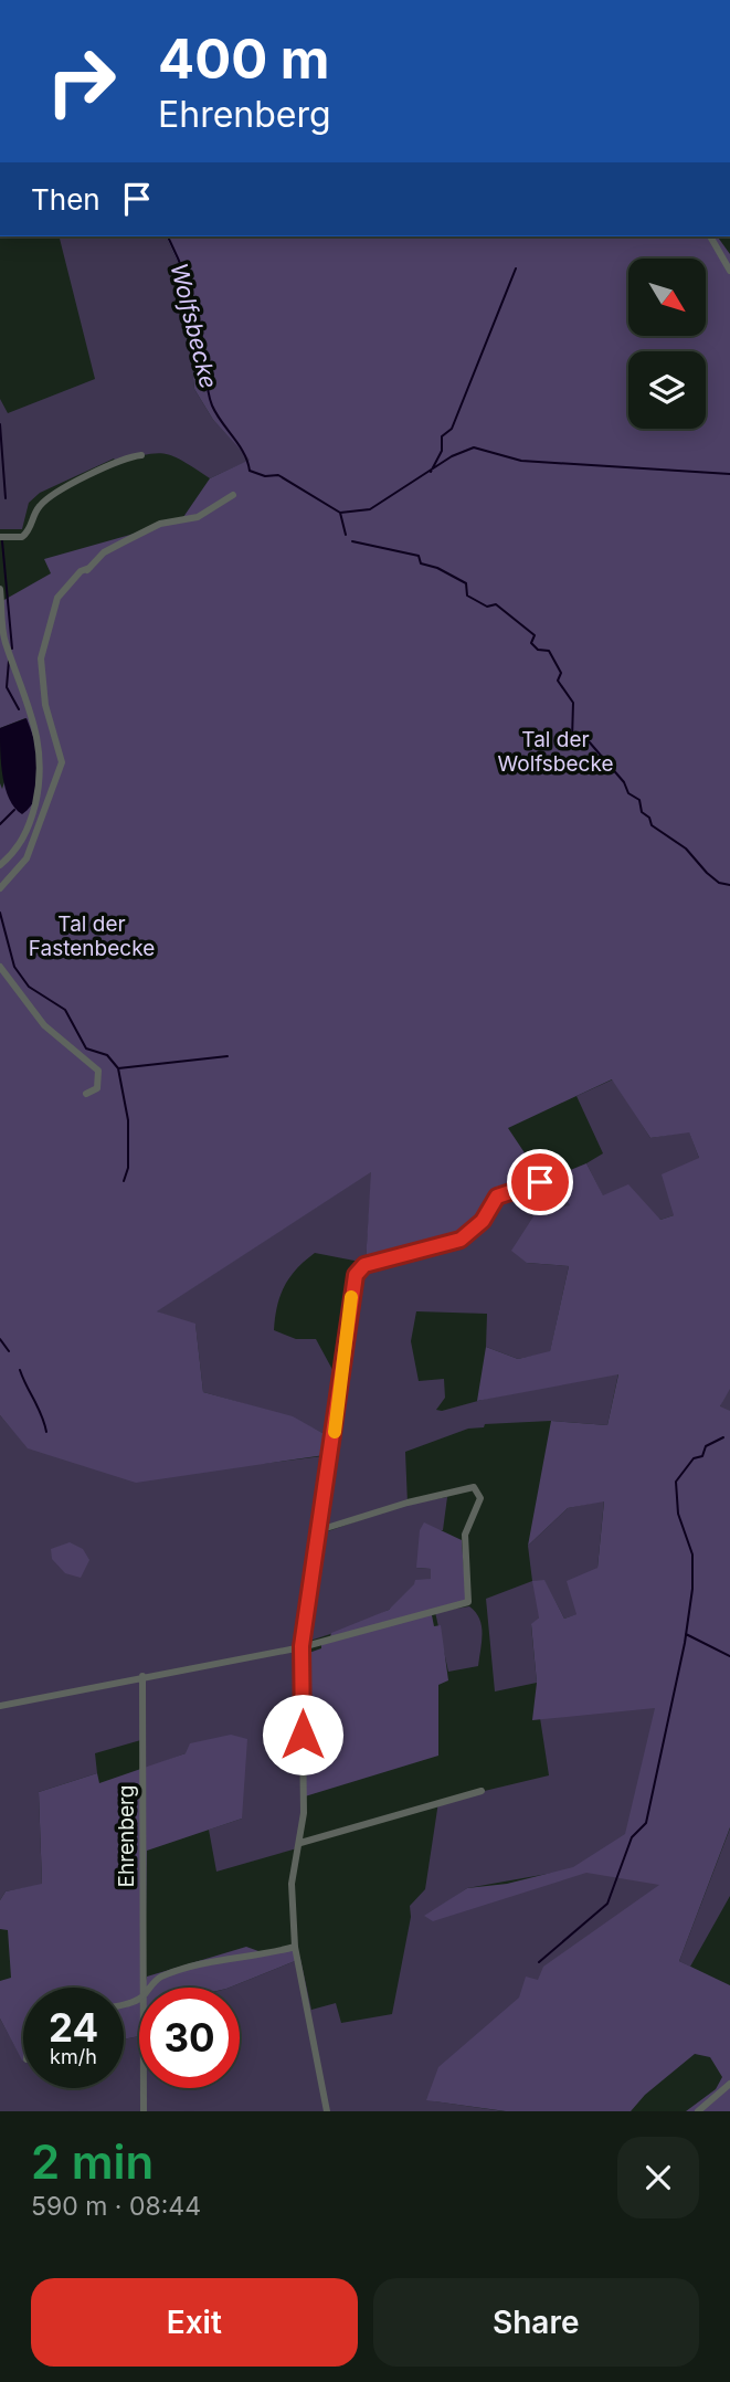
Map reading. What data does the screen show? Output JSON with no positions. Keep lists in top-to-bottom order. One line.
{"streets":{"street":["Ehrenberg"]},"water":["Wolfsbecke"],"parks":["Tal der Wolfsbecke","Tal der Fastenbecke"],"north":"bottom right","page":{"turn":["400 m","Ehrenberg"],"then":"Then","speed":"24 km/h","limit":"30","heading":["2 min","590 m · 08:44"],"buttons":["Exit","Share"]}}
